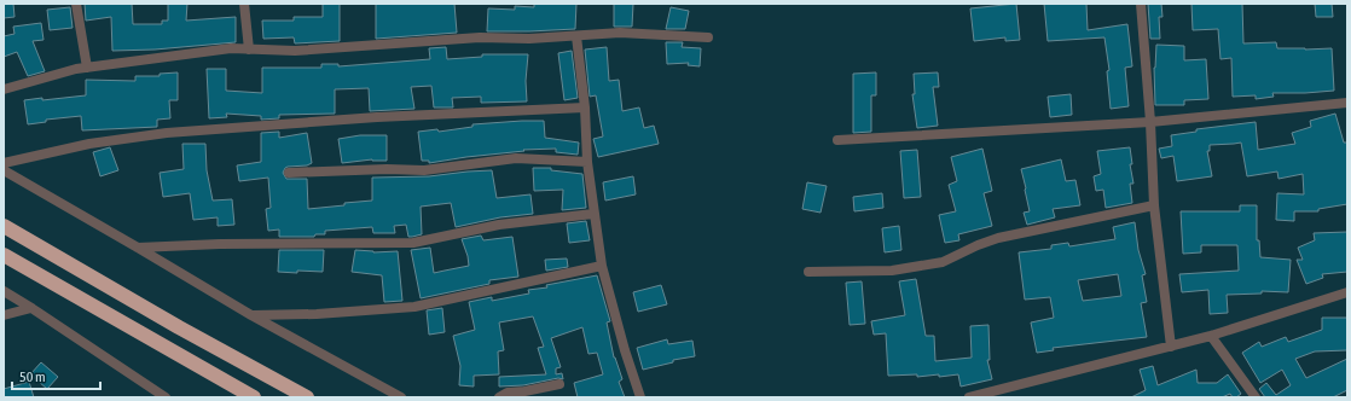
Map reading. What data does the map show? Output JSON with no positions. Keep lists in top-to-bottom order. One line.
{"scale_bar":"50 m"}
